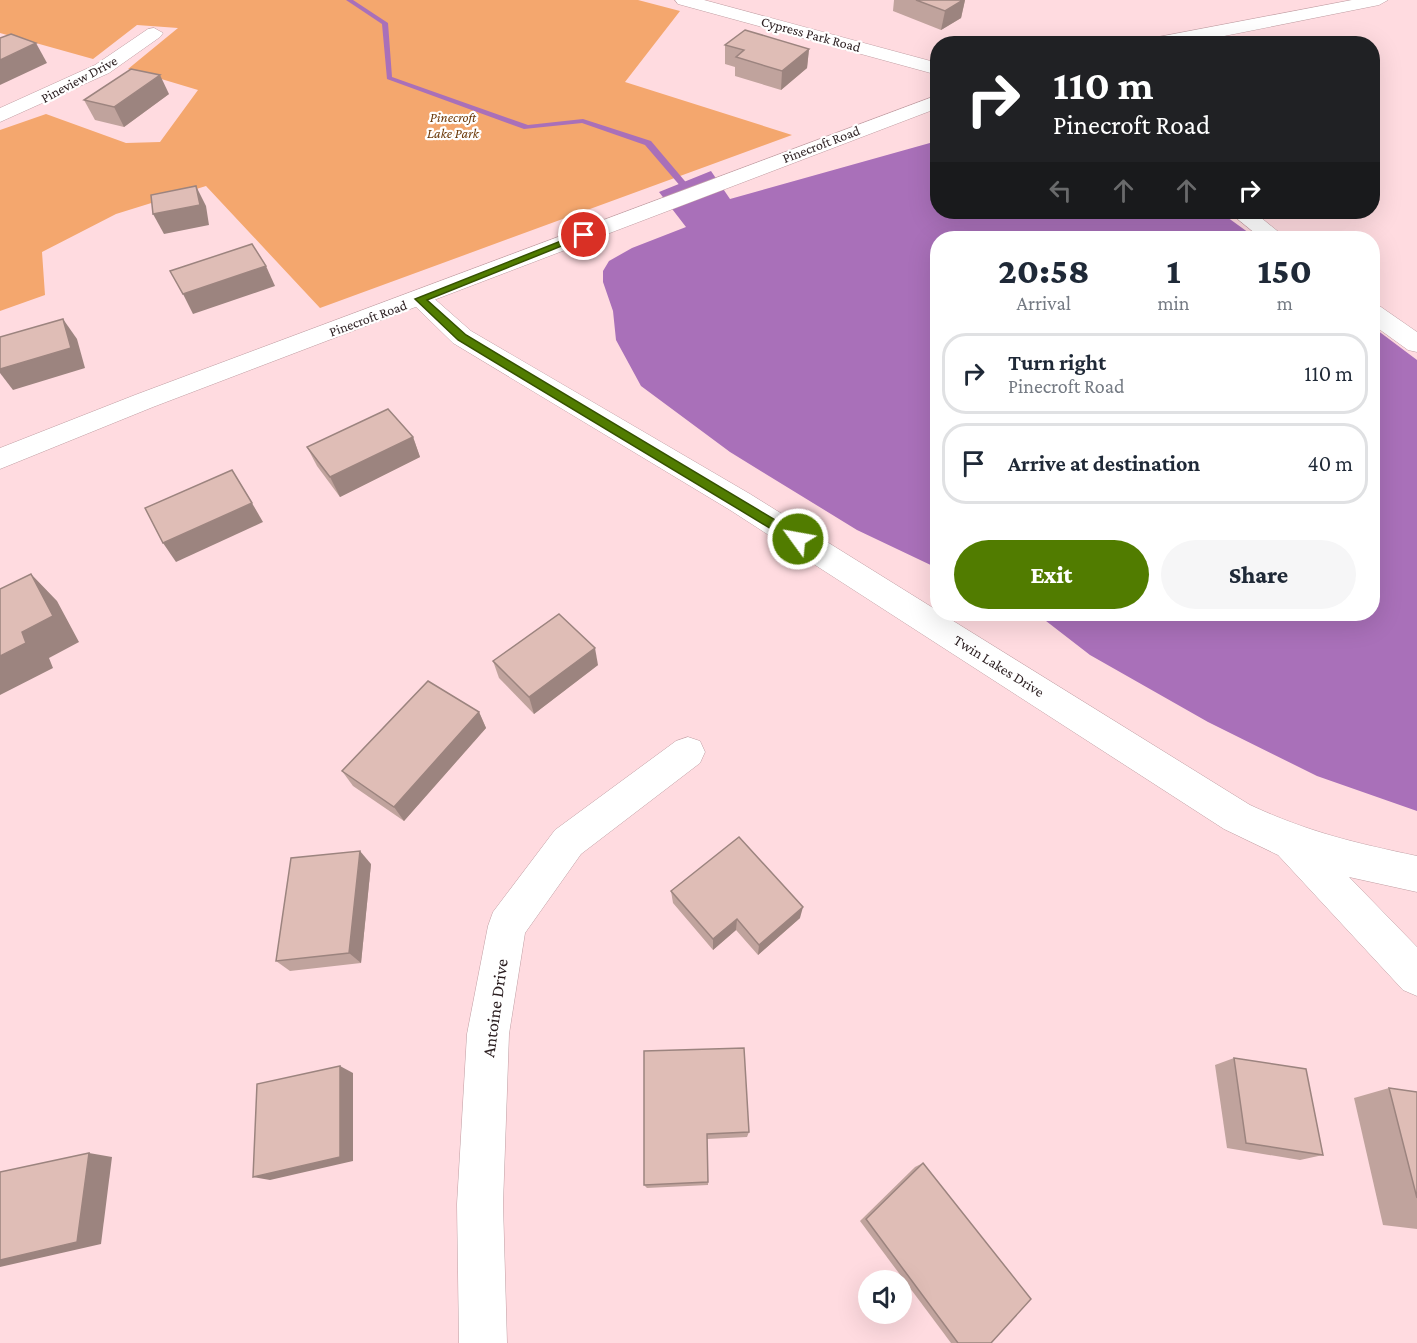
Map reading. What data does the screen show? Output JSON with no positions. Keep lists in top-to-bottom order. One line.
{"streets":{"street":["Cypress Park Road","Pineview Drive","Pinecroft Road","Twin Lakes Drive","Antoine Drive"]},"crossings":[["Pinecroft Road","Twin Lakes Drive"]],"parks":["Pinecroft Lake Park"],"page":{"turn":["110 m","Pinecroft Road"],"eta":["20:58","Arrival","1","min","150","m"],"list":[{"name":"Turn right","note":"Pinecroft Road","value":"110 m"},{"name":"Arrive at destination","value":"40 m"}],"buttons":["Exit","Share"]}}
